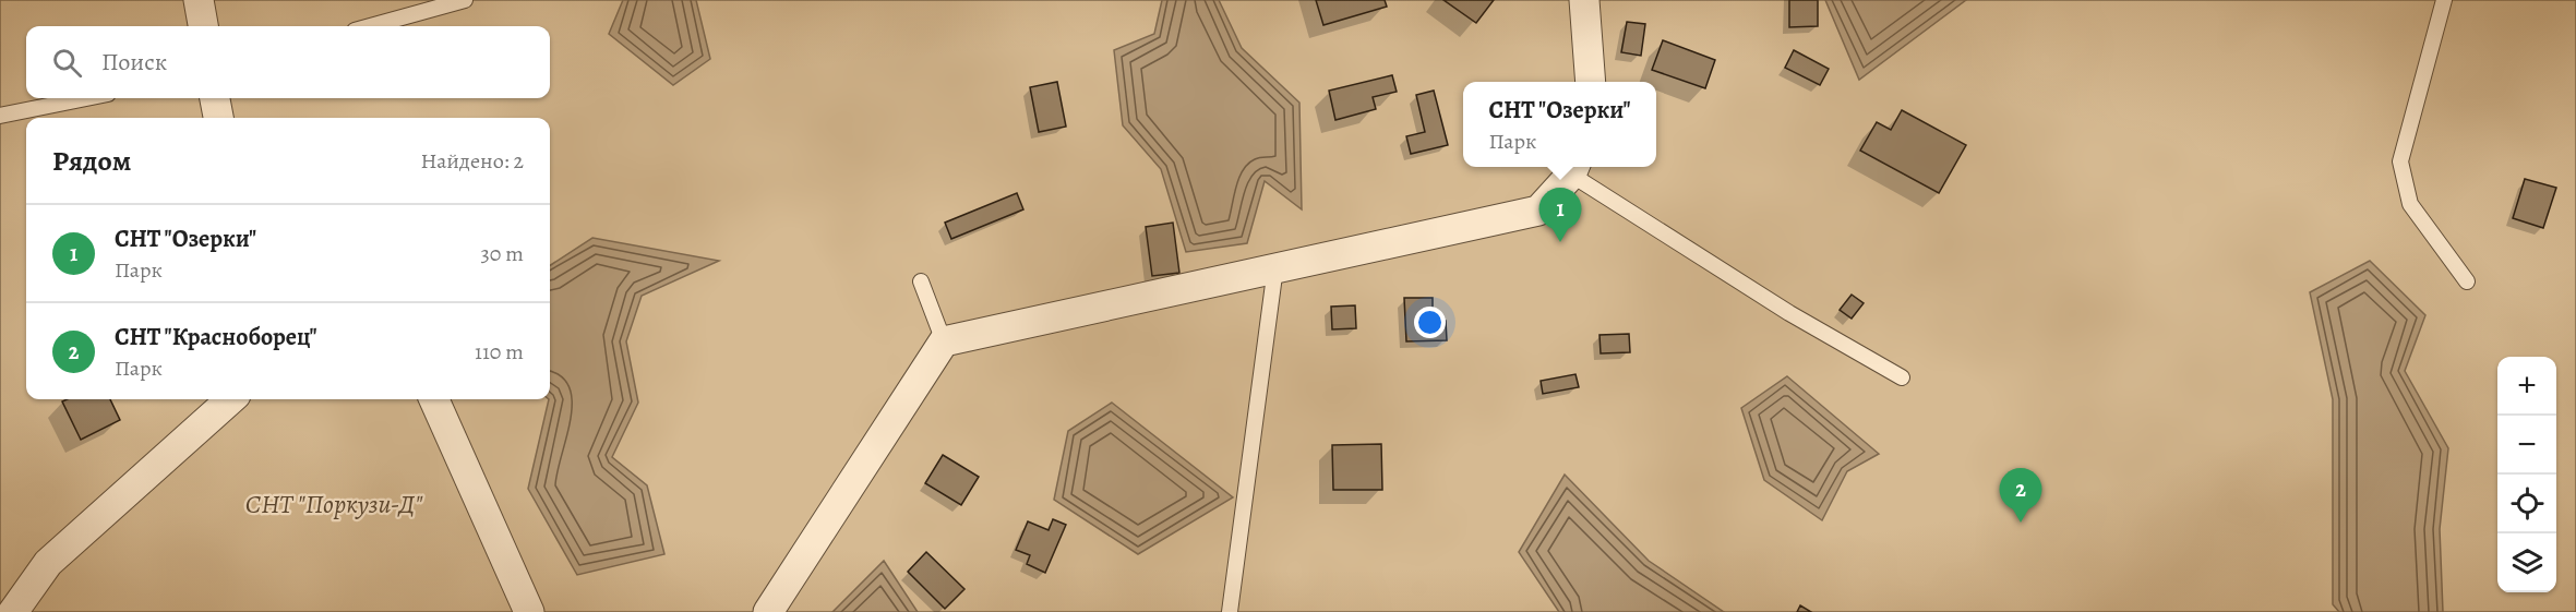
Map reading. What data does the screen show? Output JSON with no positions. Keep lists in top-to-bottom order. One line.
{"parks":["СНТ \"Поркузи-Д\""],"page":{"search":"Поиск","popup":["СНТ \"Озерки\"","Парк"],"heading":["Рядом","Найдено: 2"],"pins":["1","2"],"list":[{"mark":"1","name":"СНТ \"Озерки\"","note":"Парк","value":"30 m"},{"mark":"2","name":"СНТ \"Красноборец\"","note":"Парк","value":"110 m"}],"map_buttons":["+","−"]}}
